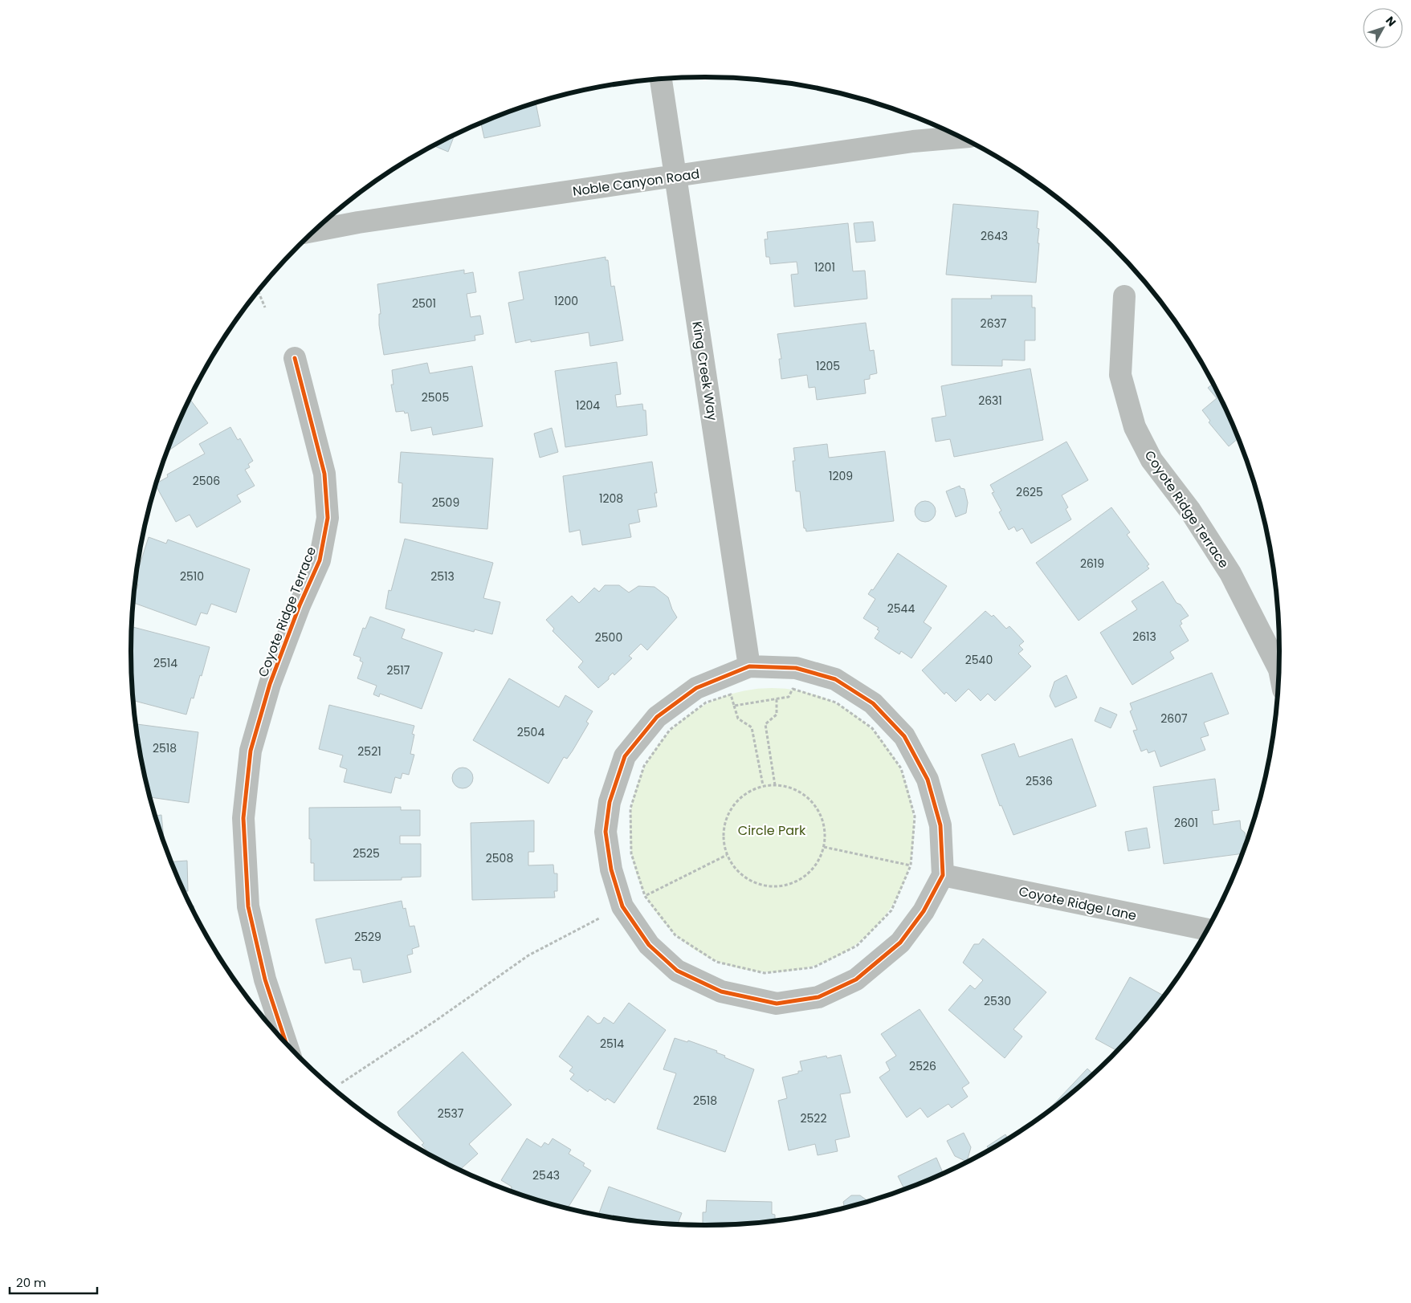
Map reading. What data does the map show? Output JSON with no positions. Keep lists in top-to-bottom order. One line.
{"streets":{"street":["Noble Canyon Road","King Creek Way","Coyote Ridge Terrace","Coyote Ridge Lane"]},"crossings":[["Noble Canyon Road","King Creek Way"]],"parks":["Circle Park"],"house_numbers":["2643","1201","1200","2501","2637","1205","2505","2631","1204","1209","2506","2625","1208","2509","2619","2510","2513","2544","2613","2500","2540","2514","2517","2607","2504","2518","2521","2536","2601","2525","2508","2529","2530","2514","2526","2518","2537","2522","2543"],"scale_bar":"20 m","north":"top right"}
